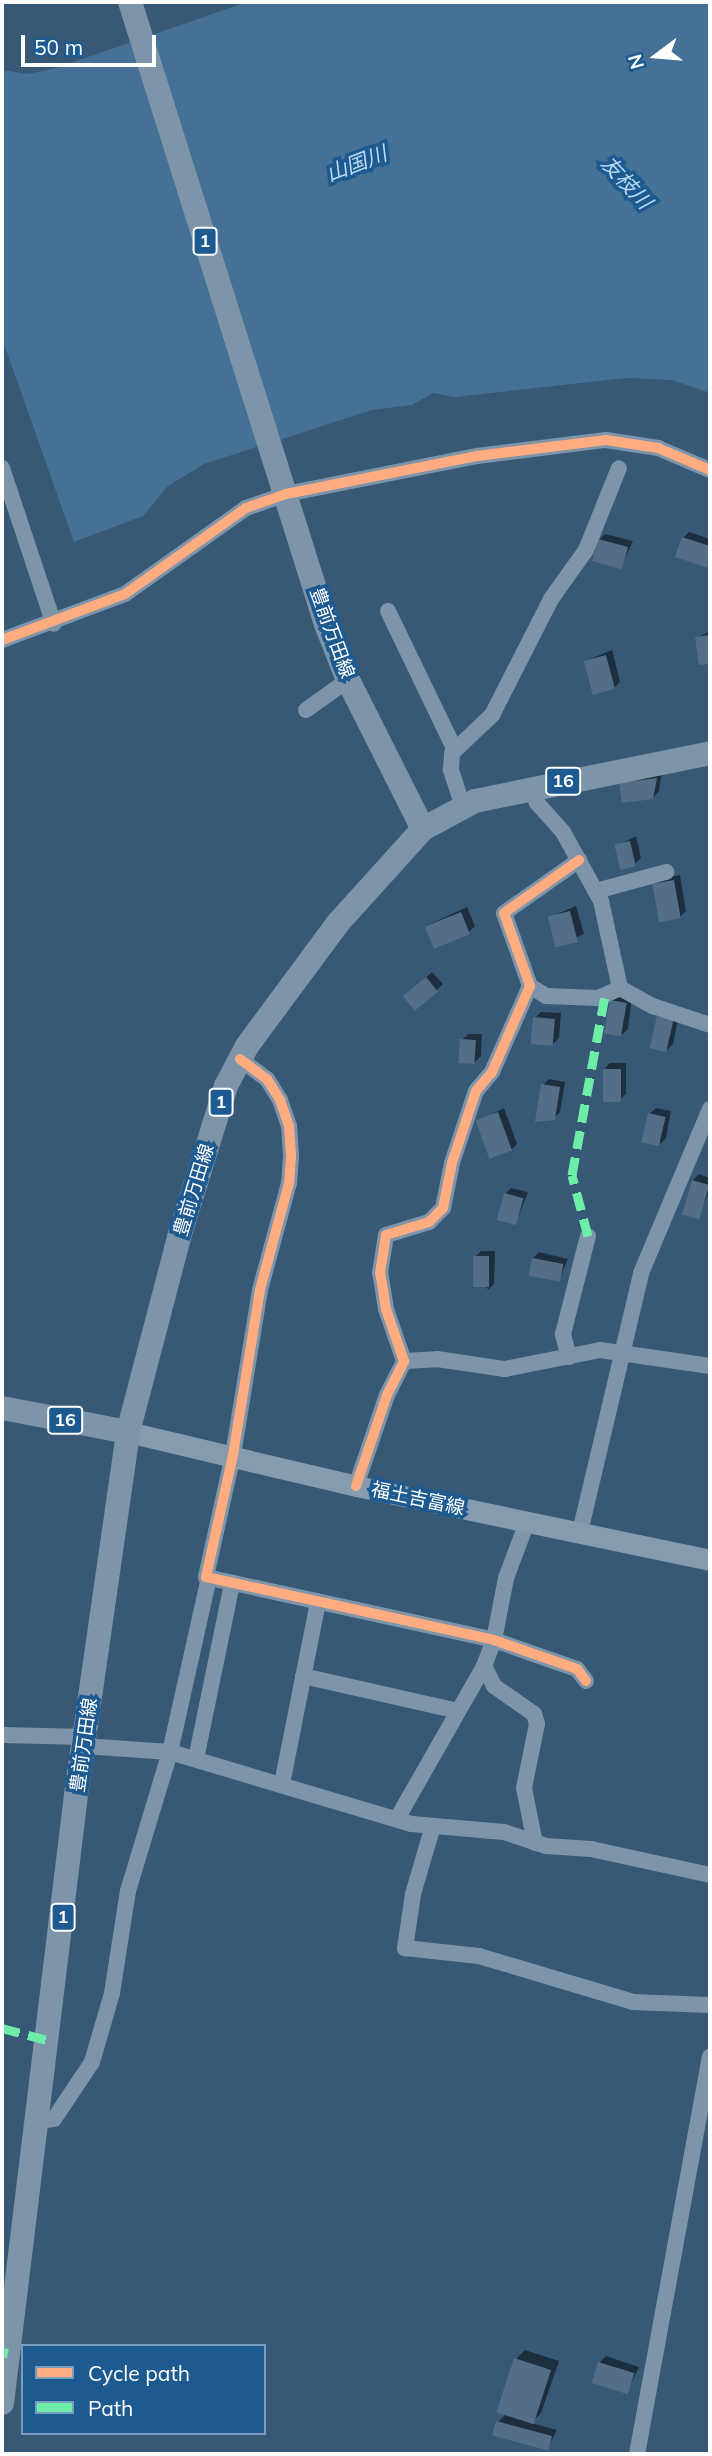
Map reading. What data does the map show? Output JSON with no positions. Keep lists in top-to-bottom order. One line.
{"streets":{"main road":["1","豊前万田線","16","福土吉富線"]},"crossings":[["豊前万田線","16"],["豊前万田線","福土吉富線"],["16","福土吉富線"]],"water":["山国川","友枝川"],"legend":["Cycle path","Path"],"scale_bar":"50 m","north":"left"}
